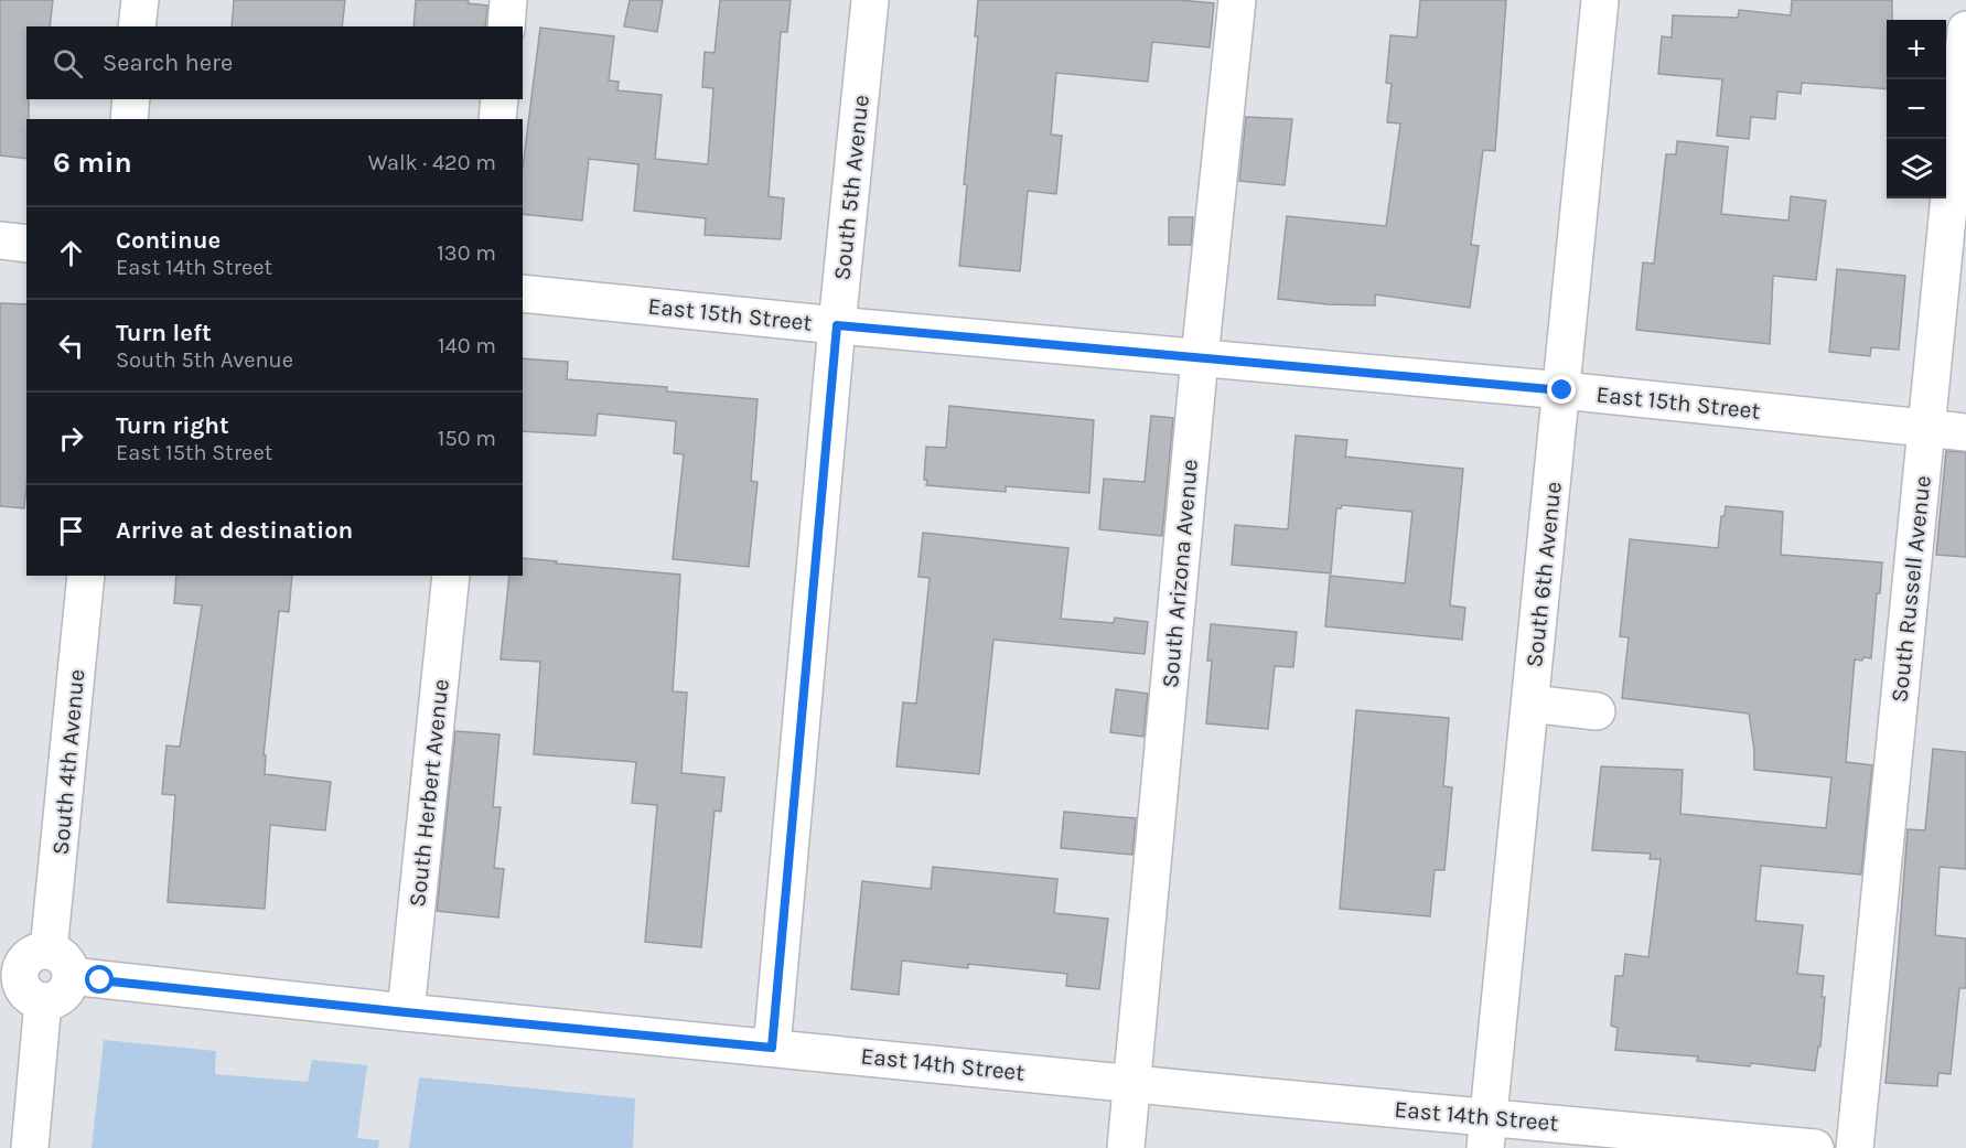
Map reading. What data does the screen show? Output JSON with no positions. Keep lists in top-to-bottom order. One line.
{"streets":{"street":["South 5th Avenue","East 15th Street","South Arizona Avenue","South 6th Avenue","South Russell Avenue","South 4th Avenue","South Herbert Avenue","East 14th Street"]},"crossings":[["South 5th Avenue","East 15th Street"],["South 5th Avenue","East 14th Street"],["East 15th Street","South Arizona Avenue"],["East 15th Street","South 6th Avenue"],["East 15th Street","South Russell Avenue"],["South Arizona Avenue","East 14th Street"],["South 6th Avenue","East 14th Street"],["South 4th Avenue","East 14th Street"],["South Herbert Avenue","East 14th Street"]],"page":{"map_buttons":["+","−"],"search":"Search here","heading":["6 min","Walk · 420 m"],"list":[["Continue","East 14th Street","130 m"],["Turn left","South 5th Avenue","140 m"],["Turn right","East 15th Street","150 m"],"Arrive at destination"]}}
